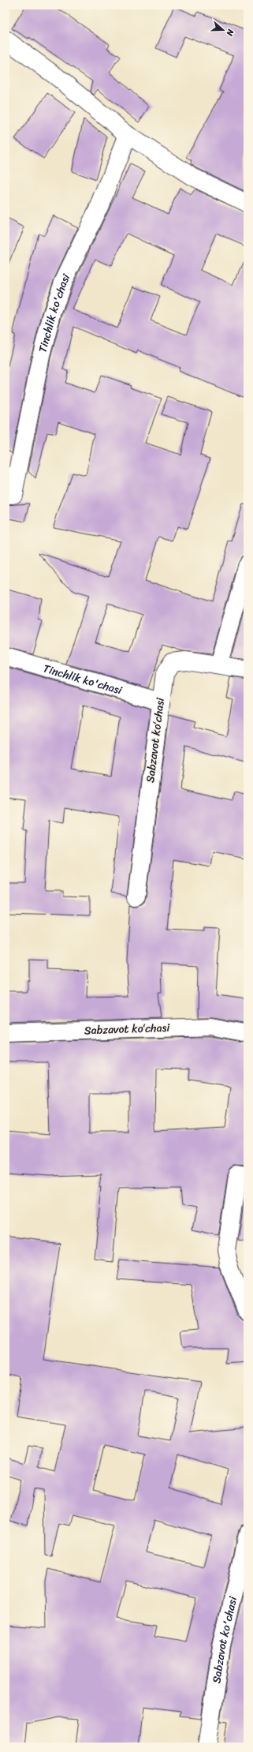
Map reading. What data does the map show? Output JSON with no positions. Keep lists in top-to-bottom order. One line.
{"streets":{"street":["Tinchlik ko'chasi","Sabzavot koʻchasi","Sabzavot ko'chasi"]},"crossings":[["Tinchlik ko'chasi","Sabzavot koʻchasi"]],"north":"right"}
